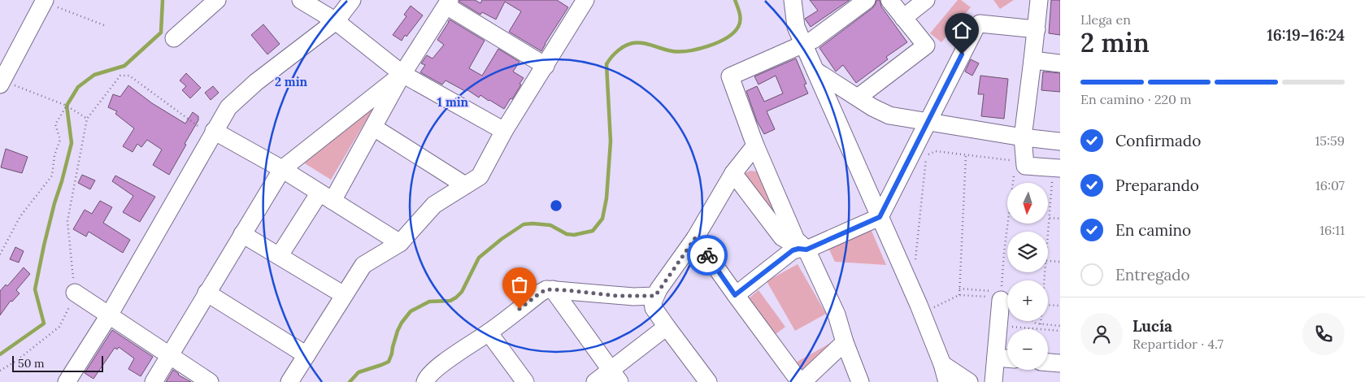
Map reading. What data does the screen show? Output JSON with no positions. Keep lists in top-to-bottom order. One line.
{"scale_bar":"50 m","north":"bottom","page":{"heading":["2 min","Llega en","16:19–16:24"],"panel":["Lucía","Repartidor · 4.7"],"bar":"En camino · 220 m","list":[["Confirmado","15:59"],["Preparando","16:07"],["En camino","16:11"],"Entregado"],"map_buttons":["+","−"],"scale":"50 m"},"rings":["2 min","1 min"]}
